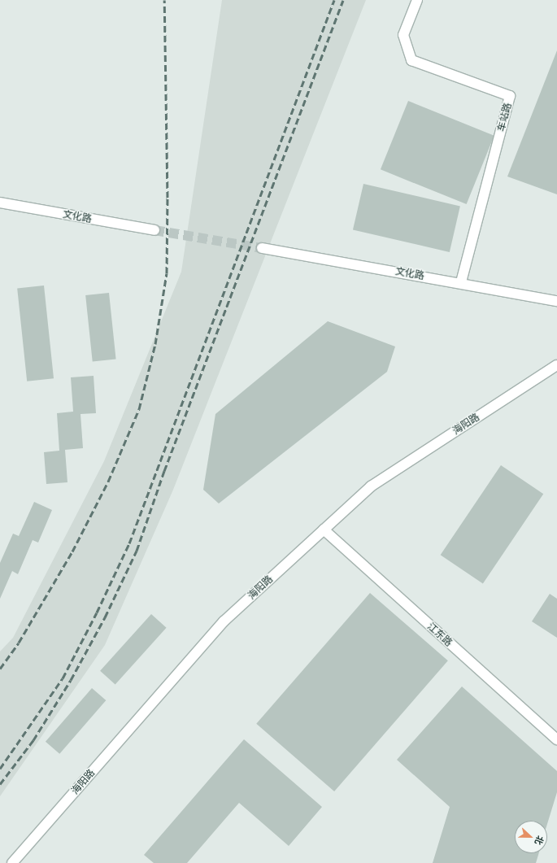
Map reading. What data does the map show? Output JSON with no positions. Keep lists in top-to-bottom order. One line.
{"streets":{"main road":["车站路","文化路","海阳路","江东路"]},"crossings":[["车站路","文化路"],["海阳路","江东路"]],"north":"right"}
